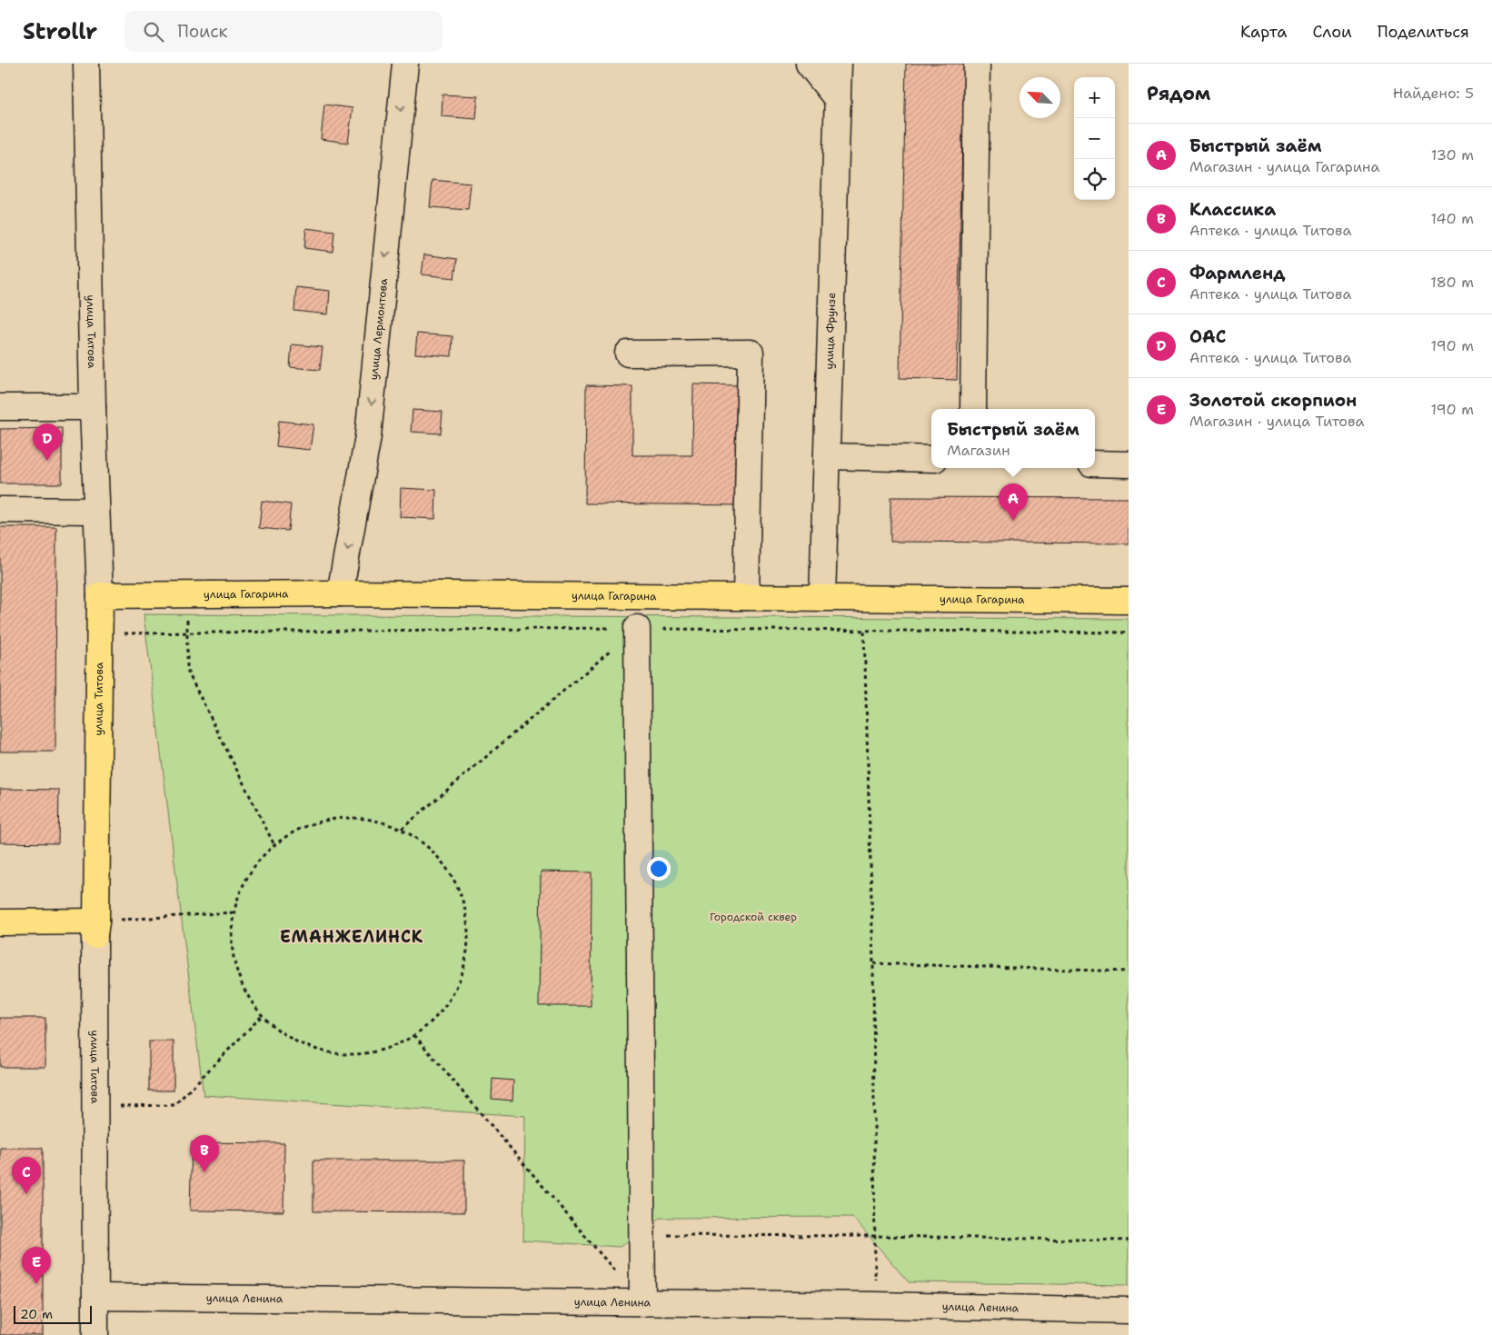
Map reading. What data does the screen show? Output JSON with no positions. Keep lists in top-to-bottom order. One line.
{"streets":{"main road":["улица Титова","улица Гагарина"],"street":["улица Лермонтова","улица Фрунзе","улица Ленина"]},"crossings":[["улица Лермонтова","улица Гагарина"],["улица Фрунзе","улица Гагарина"],["улица Титова","улица Гагарина"],["улица Титова","улица Ленина"]],"one_way":["улица Лермонтова"],"districts":["ЕМАНЖЕЛИНСК"],"parks":["Городской сквер"],"scale_bar":"20 m","north":"top left","page":{"header":"Strollr","search":"Поиск","nav":["Карта","Слои","Поделиться"],"heading":["Рядом","Найдено: 5"],"map_buttons":["+","−"],"list":[{"mark":"A","name":"Быстрый заём","note":"Магазин · улица Гагарина","value":"130 m"},{"mark":"B","name":"Классика","note":"Аптека · улица Титова","value":"140 m"},{"mark":"C","name":"Фармленд","note":"Аптека · улица Титова","value":"180 m"},{"mark":"D","name":"ОАС","note":"Аптека · улица Титова","value":"190 m"},{"mark":"E","name":"Золотой скорпион","note":"Магазин · улица Титова","value":"190 m"}],"popup":["Быстрый заём","Магазин"],"pins":["D","A","B","C","E"],"scale":"20 m"}}
